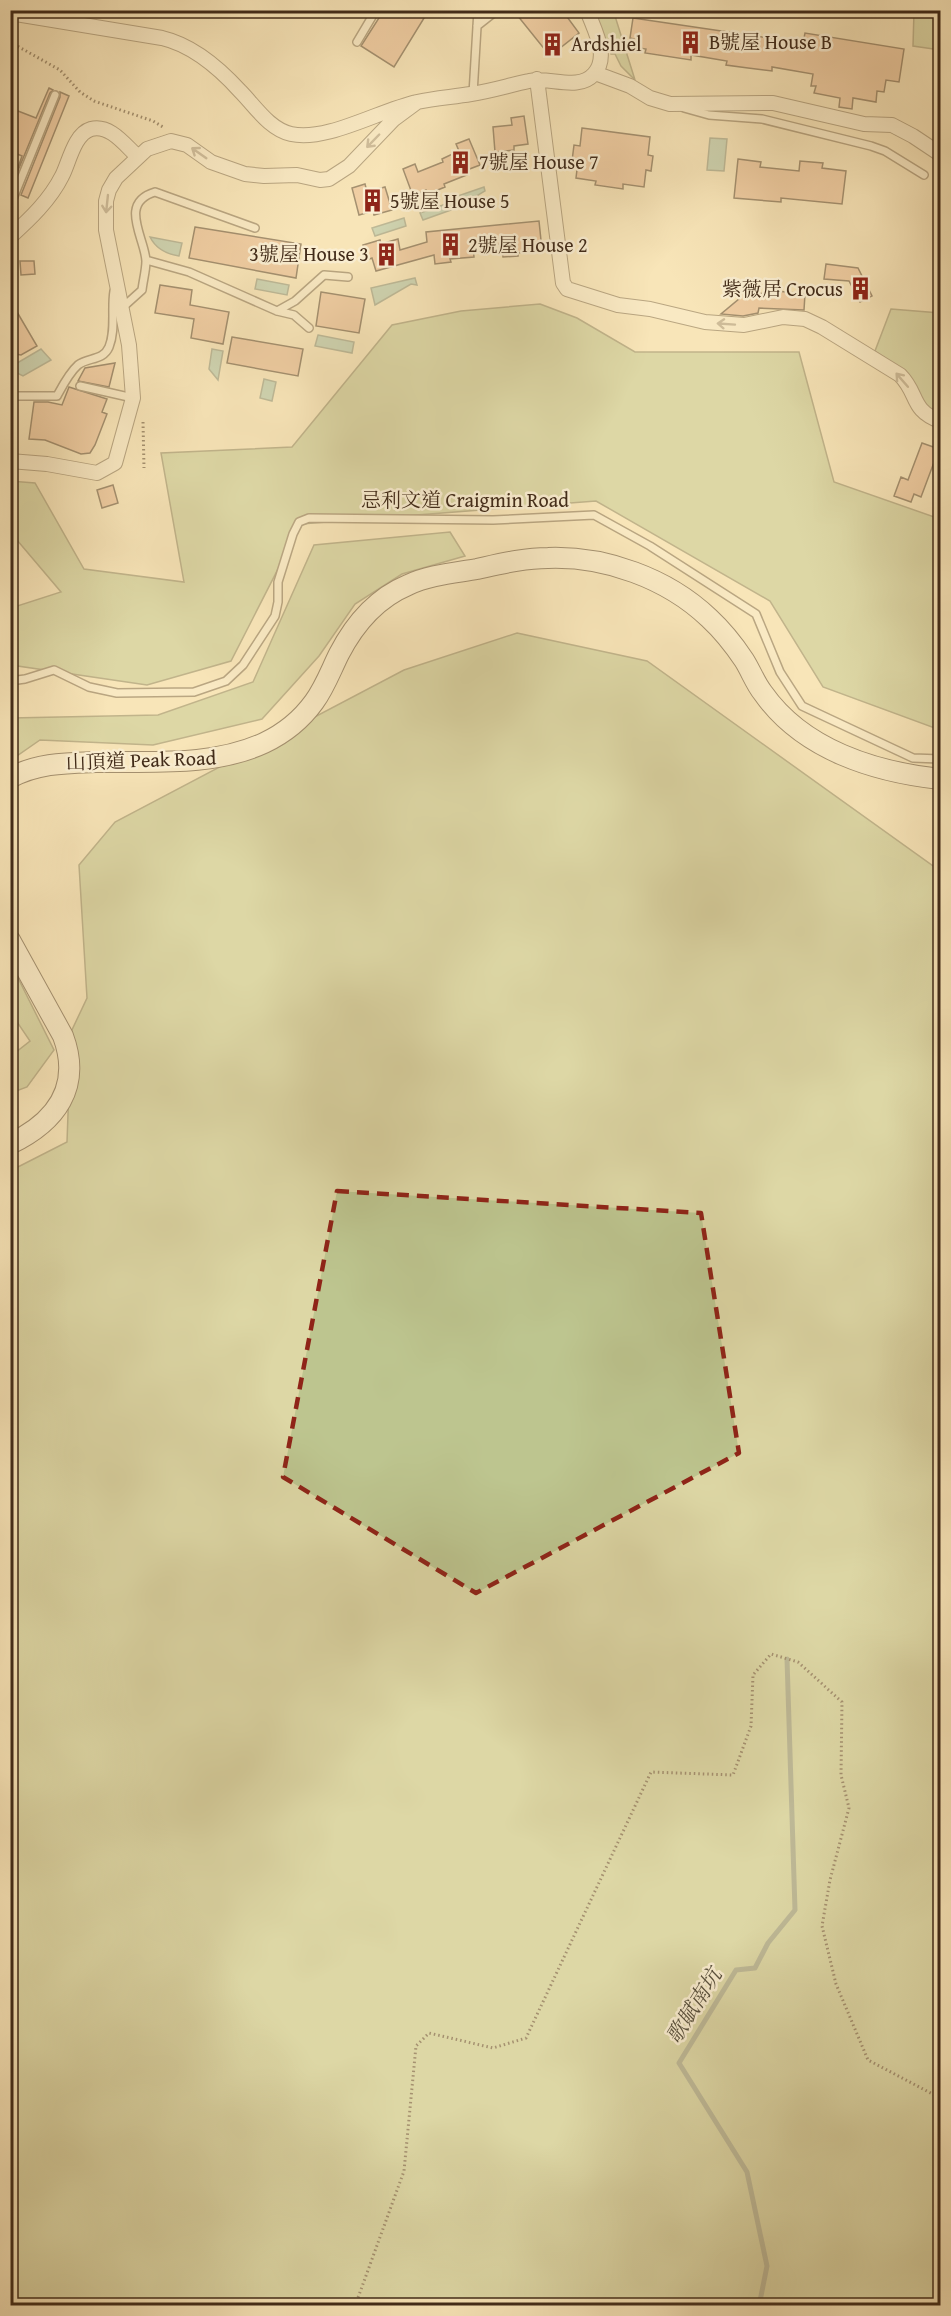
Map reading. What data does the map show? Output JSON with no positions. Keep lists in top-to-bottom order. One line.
{"streets":{"main road":["山頂道 Peak Road"],"lane":["忌利文道 Craigmin Road"]},"water":["歌賦南坑"],"places":{"building":["B號屋 House B","Ardshiel","7號屋 House 7","5號屋 House 5","2號屋 House 2","3號屋 House 3","紫薇居 Crocus"]}}
